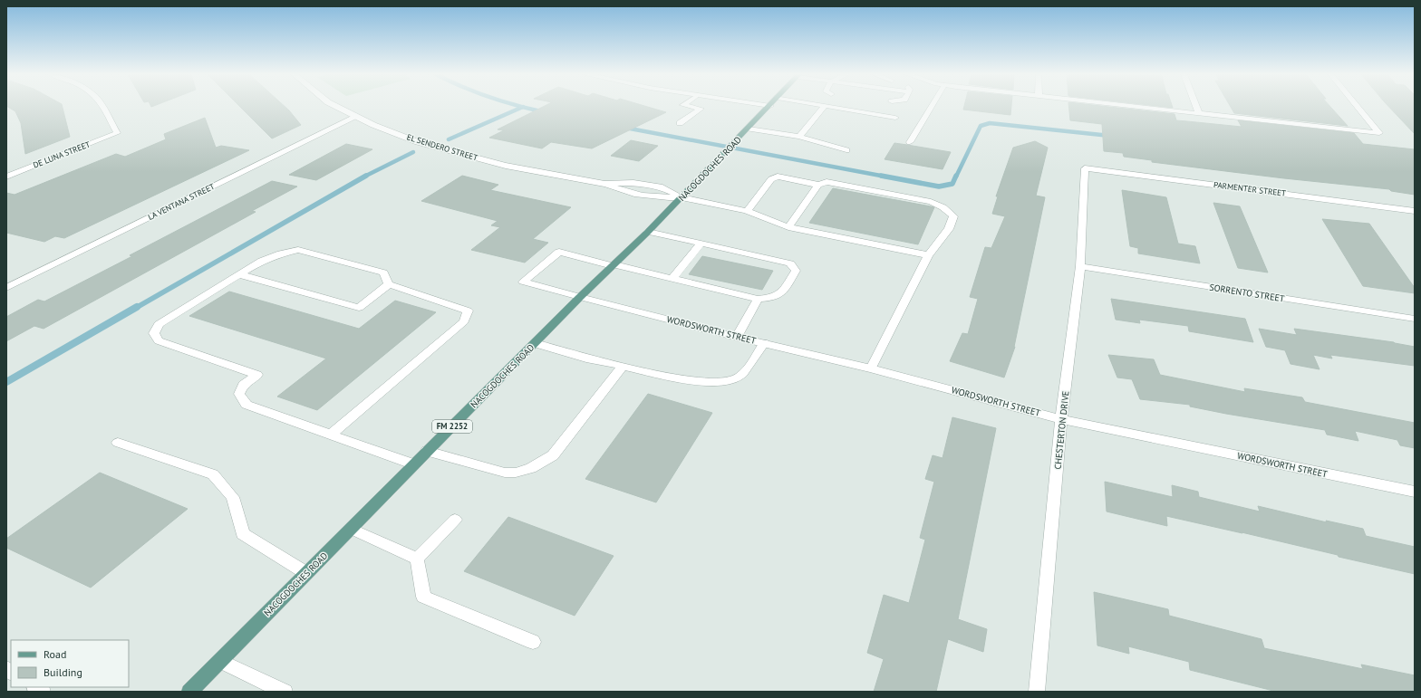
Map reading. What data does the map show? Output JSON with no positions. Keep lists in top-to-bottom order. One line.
{"streets":{"main road":["NACOGDOCHES ROAD","FM 2252"],"street":["EL SENDERO STREET","DE LUNA STREET","PARMENTER STREET","LA VENTANA STREET","SORRENTO STREET","WORDSWORTH STREET","CHESTERTON DRIVE"]},"crossings":[["EL SENDERO STREET","NACOGDOCHES ROAD"],["EL SENDERO STREET","LA VENTANA STREET"],["NACOGDOCHES ROAD","WORDSWORTH STREET"],["PARMENTER STREET","CHESTERTON DRIVE"],["SORRENTO STREET","CHESTERTON DRIVE"],["WORDSWORTH STREET","CHESTERTON DRIVE"]],"legend":["Road","Building"]}
